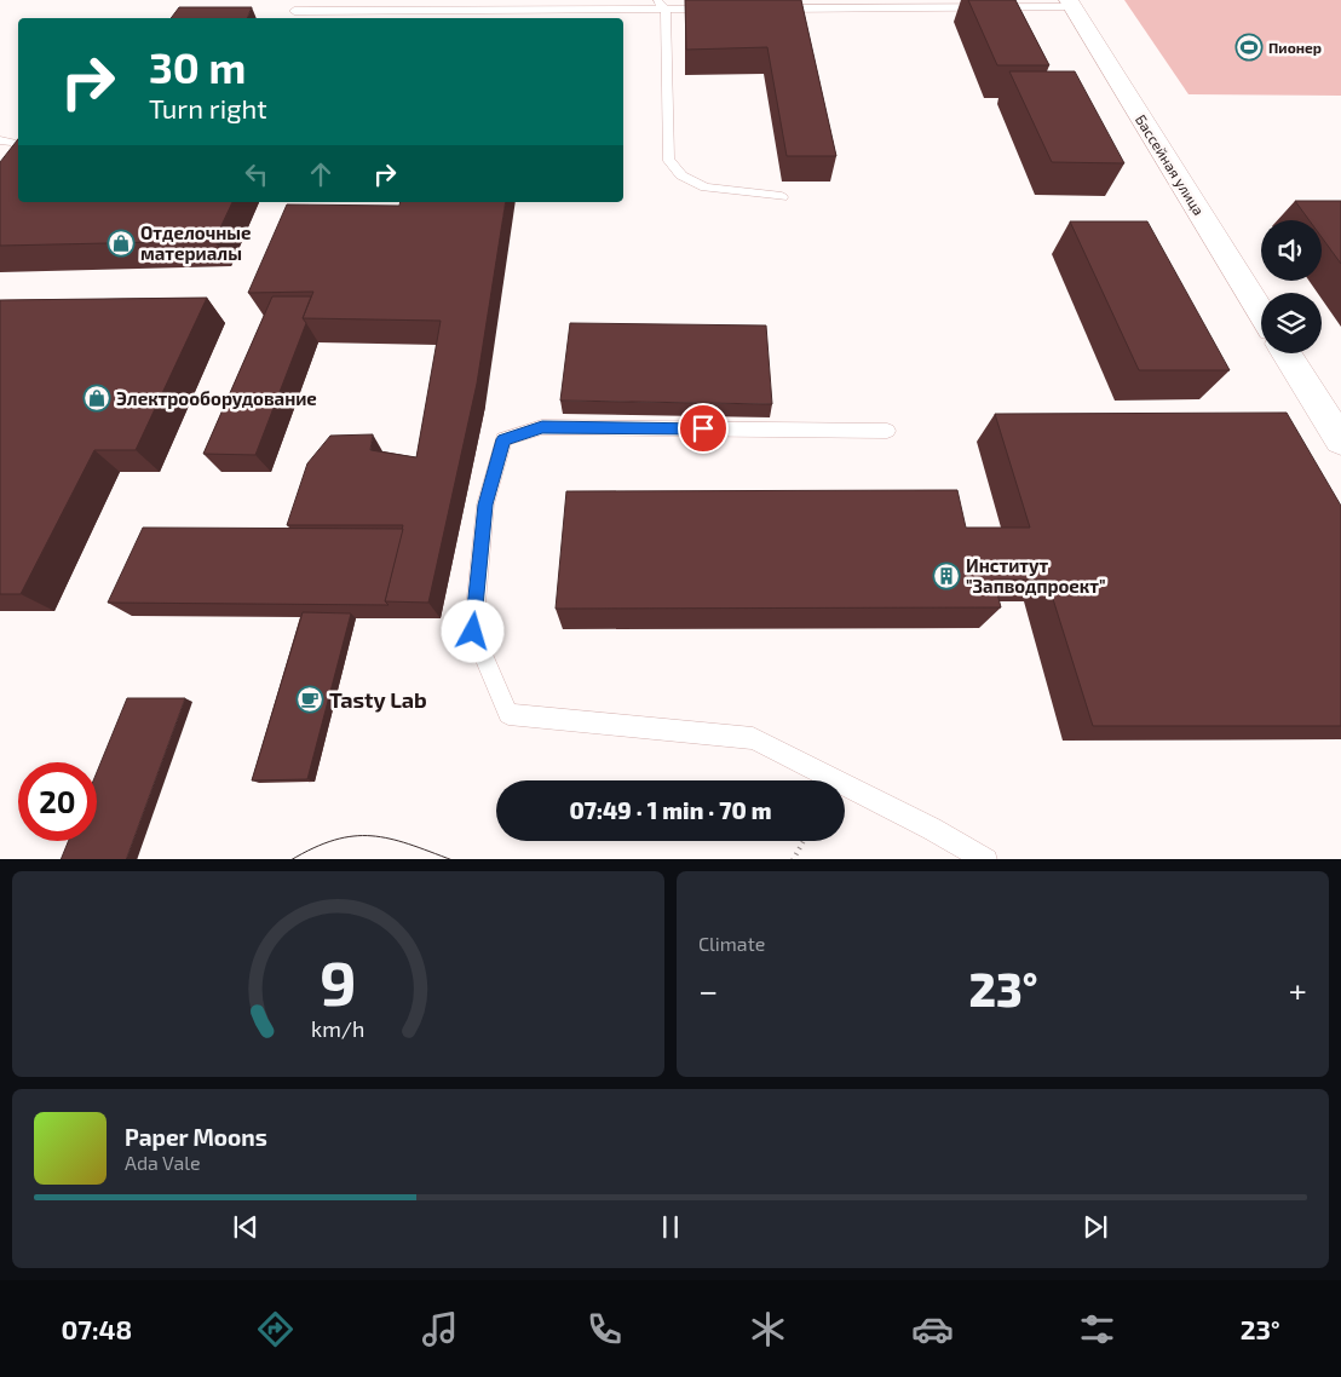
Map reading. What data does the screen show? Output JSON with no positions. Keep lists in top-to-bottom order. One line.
{"streets":{"street":["Бассейная улица"]},"places":{"sports":["Пионер"],"shop":["Отделочные материалы","Электрооборудование"],"building":["Институт \"Запводпроект\""],"cafe":["Tasty Lab"]},"page":{"turn":["30 m","Turn right"],"limit":"20","trip":"07:49 · 1 min · 70 m","tile":"Climate","heat":["−","23°","+"],"song":["Paper Moons","Ada Vale"],"tabs":["07:48","23°"],"gauge":["9","km/h"]}}
